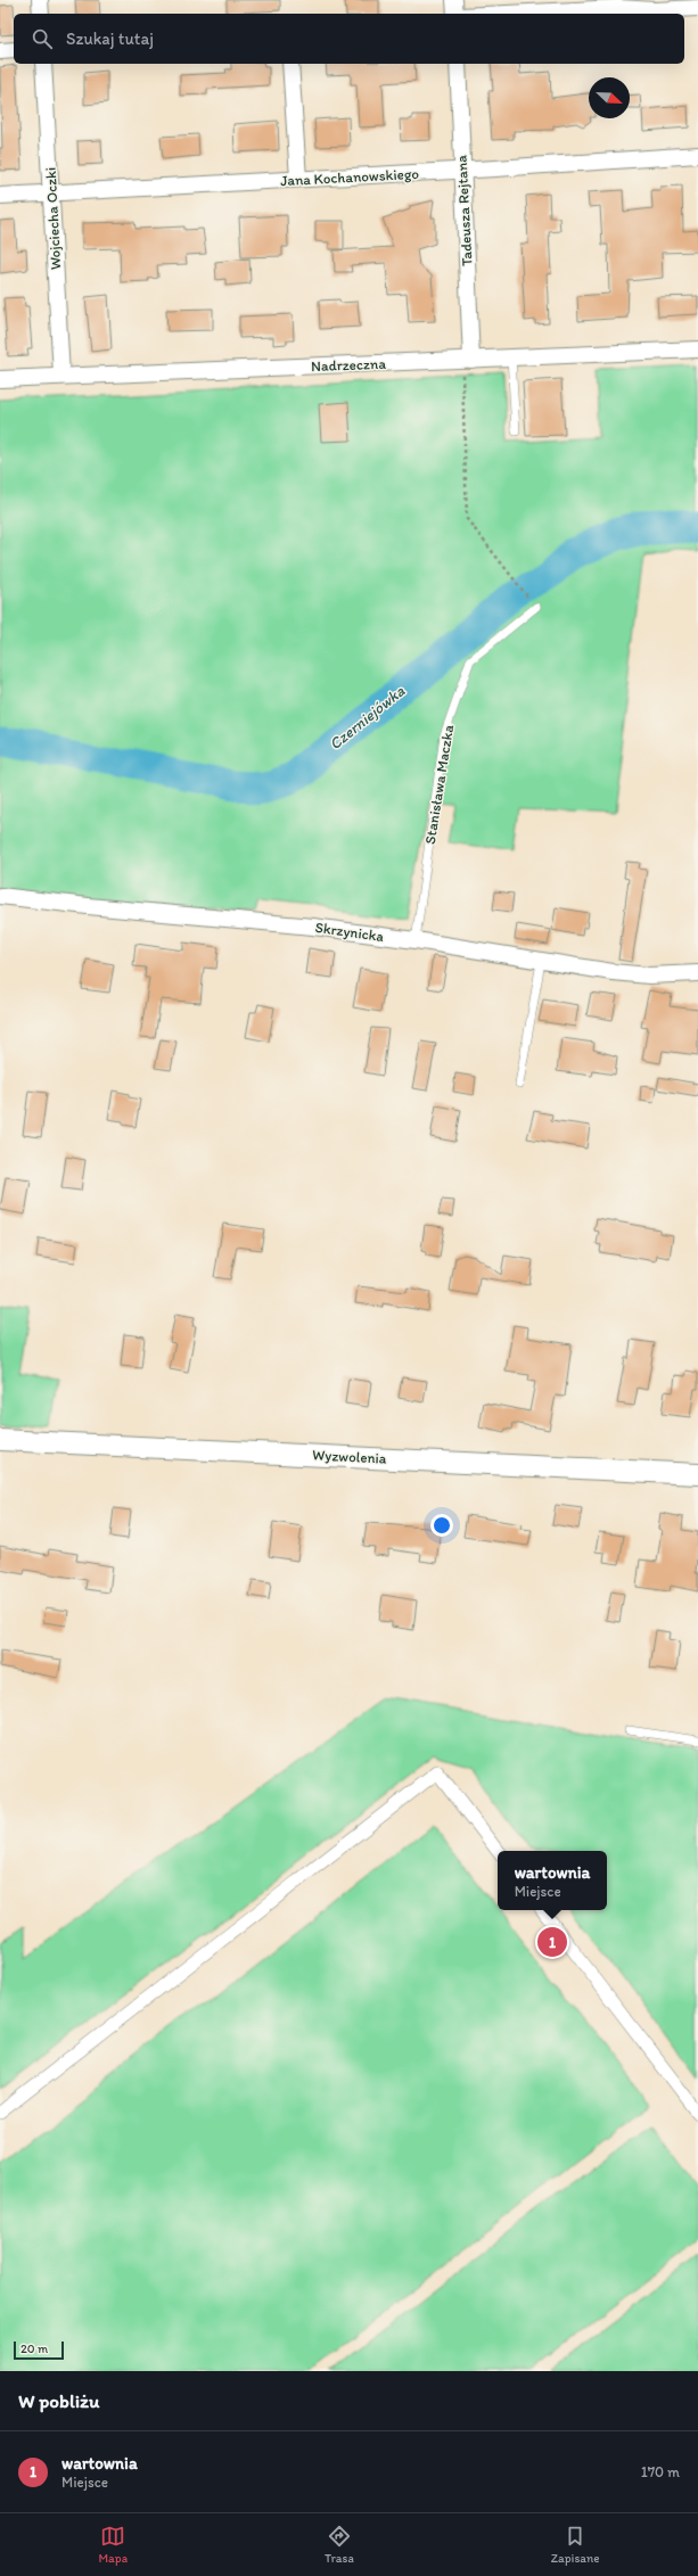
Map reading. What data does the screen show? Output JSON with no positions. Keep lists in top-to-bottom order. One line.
{"streets":{"street":["Jana Kochanowskiego","Tadeusza Rejtana","Wojciecha Oczki","Nadrzeczna","Skrzynicka","Wyzwolenia"],"lane":["Stanisława Maczka"]},"crossings":[["Jana Kochanowskiego","Tadeusza Rejtana"],["Jana Kochanowskiego","Wojciecha Oczki"],["Tadeusza Rejtana","Nadrzeczna"],["Wojciecha Oczki","Nadrzeczna"],["Stanisława Maczka","Skrzynicka"]],"water":["Czerniejówka"],"scale_bar":"20 m","north":"bottom right","page":{"search":"Szukaj tutaj","popup":["wartownia","Miejsce"],"pins":"1","scale":"20 m","heading":"W pobliżu","list":[{"mark":"1","name":"wartownia","note":"Miejsce","value":"170 m"}],"nav":["Mapa","Trasa","Zapisane"]}}
